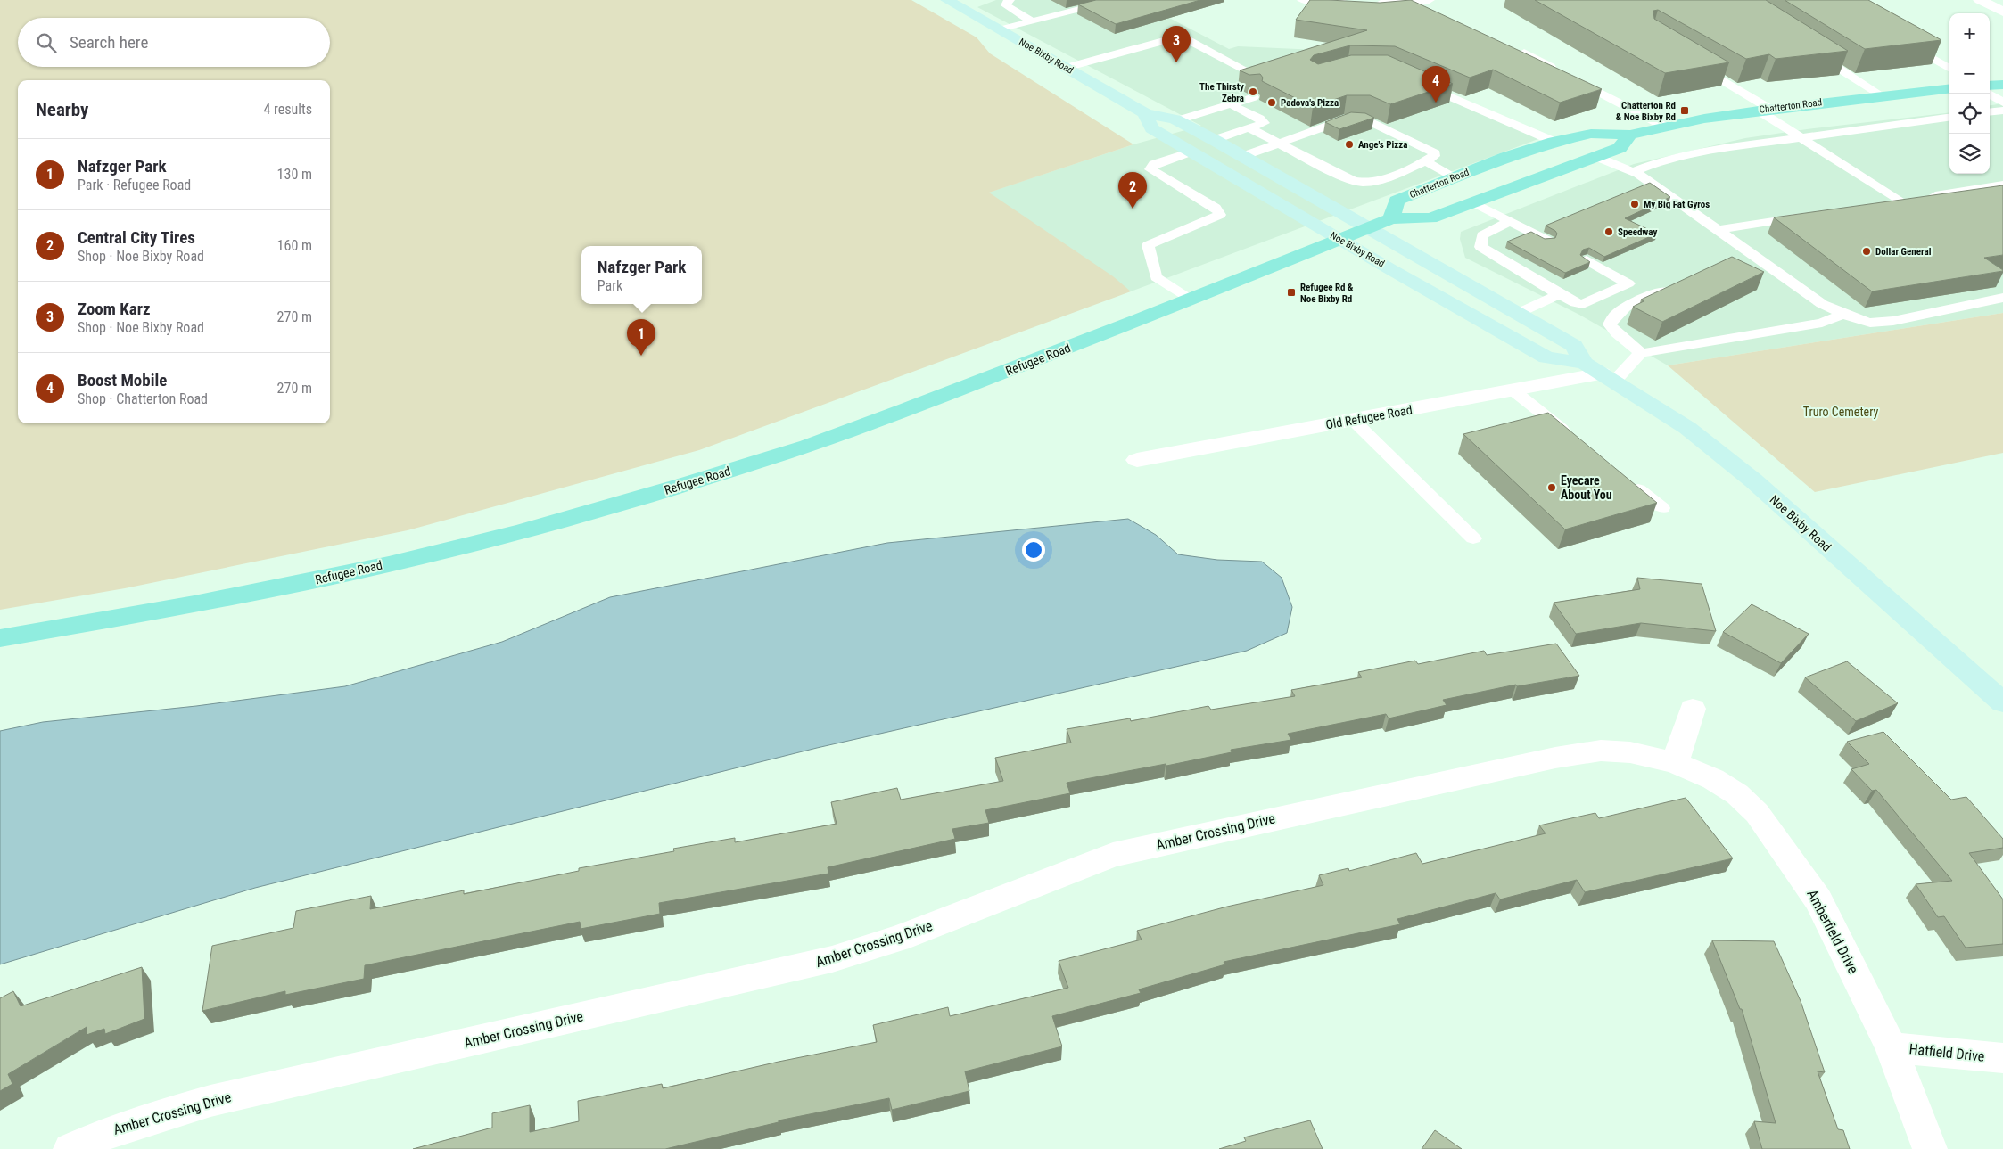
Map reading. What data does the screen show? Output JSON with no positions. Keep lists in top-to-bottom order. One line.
{"streets":{"main road":["Chatterton Road","Refugee Road"],"street":["Noe Bixby Road","Old Refugee Road","Amber Crossing Drive","Amberfield Drive","Hatfield Drive"]},"crossings":[["Noe Bixby Road","Chatterton Road"],["Noe Bixby Road","Refugee Road"],["Noe Bixby Road","Old Refugee Road"],["Chatterton Road","Refugee Road"],["Amber Crossing Drive","Amberfield Drive"],["Amberfield Drive","Hatfield Drive"]],"parks":["Truro Cemetery"],"places":{"other":["The Thirsty Zebra","Padova's Pizza","Ange's Pizza","My Big Fat Gyros","Speedway","Dollar General","Eyecare About You"],"transit":["Chatterton Rd & Noe Bixby Rd","Refugee Rd & Noe Bixby Rd"]},"page":{"map_buttons":["+","−"],"search":"Search here","pins":["3","4","2","1"],"heading":["Nearby","4 results"],"list":[{"mark":"1","name":"Nafzger Park","note":"Park · Refugee Road","value":"130 m"},{"mark":"2","name":"Central City Tires","note":"Shop · Noe Bixby Road","value":"160 m"},{"mark":"3","name":"Zoom Karz","note":"Shop · Noe Bixby Road","value":"270 m"},{"mark":"4","name":"Boost Mobile","note":"Shop · Chatterton Road","value":"270 m"}],"popup":["Nafzger Park","Park"]}}
